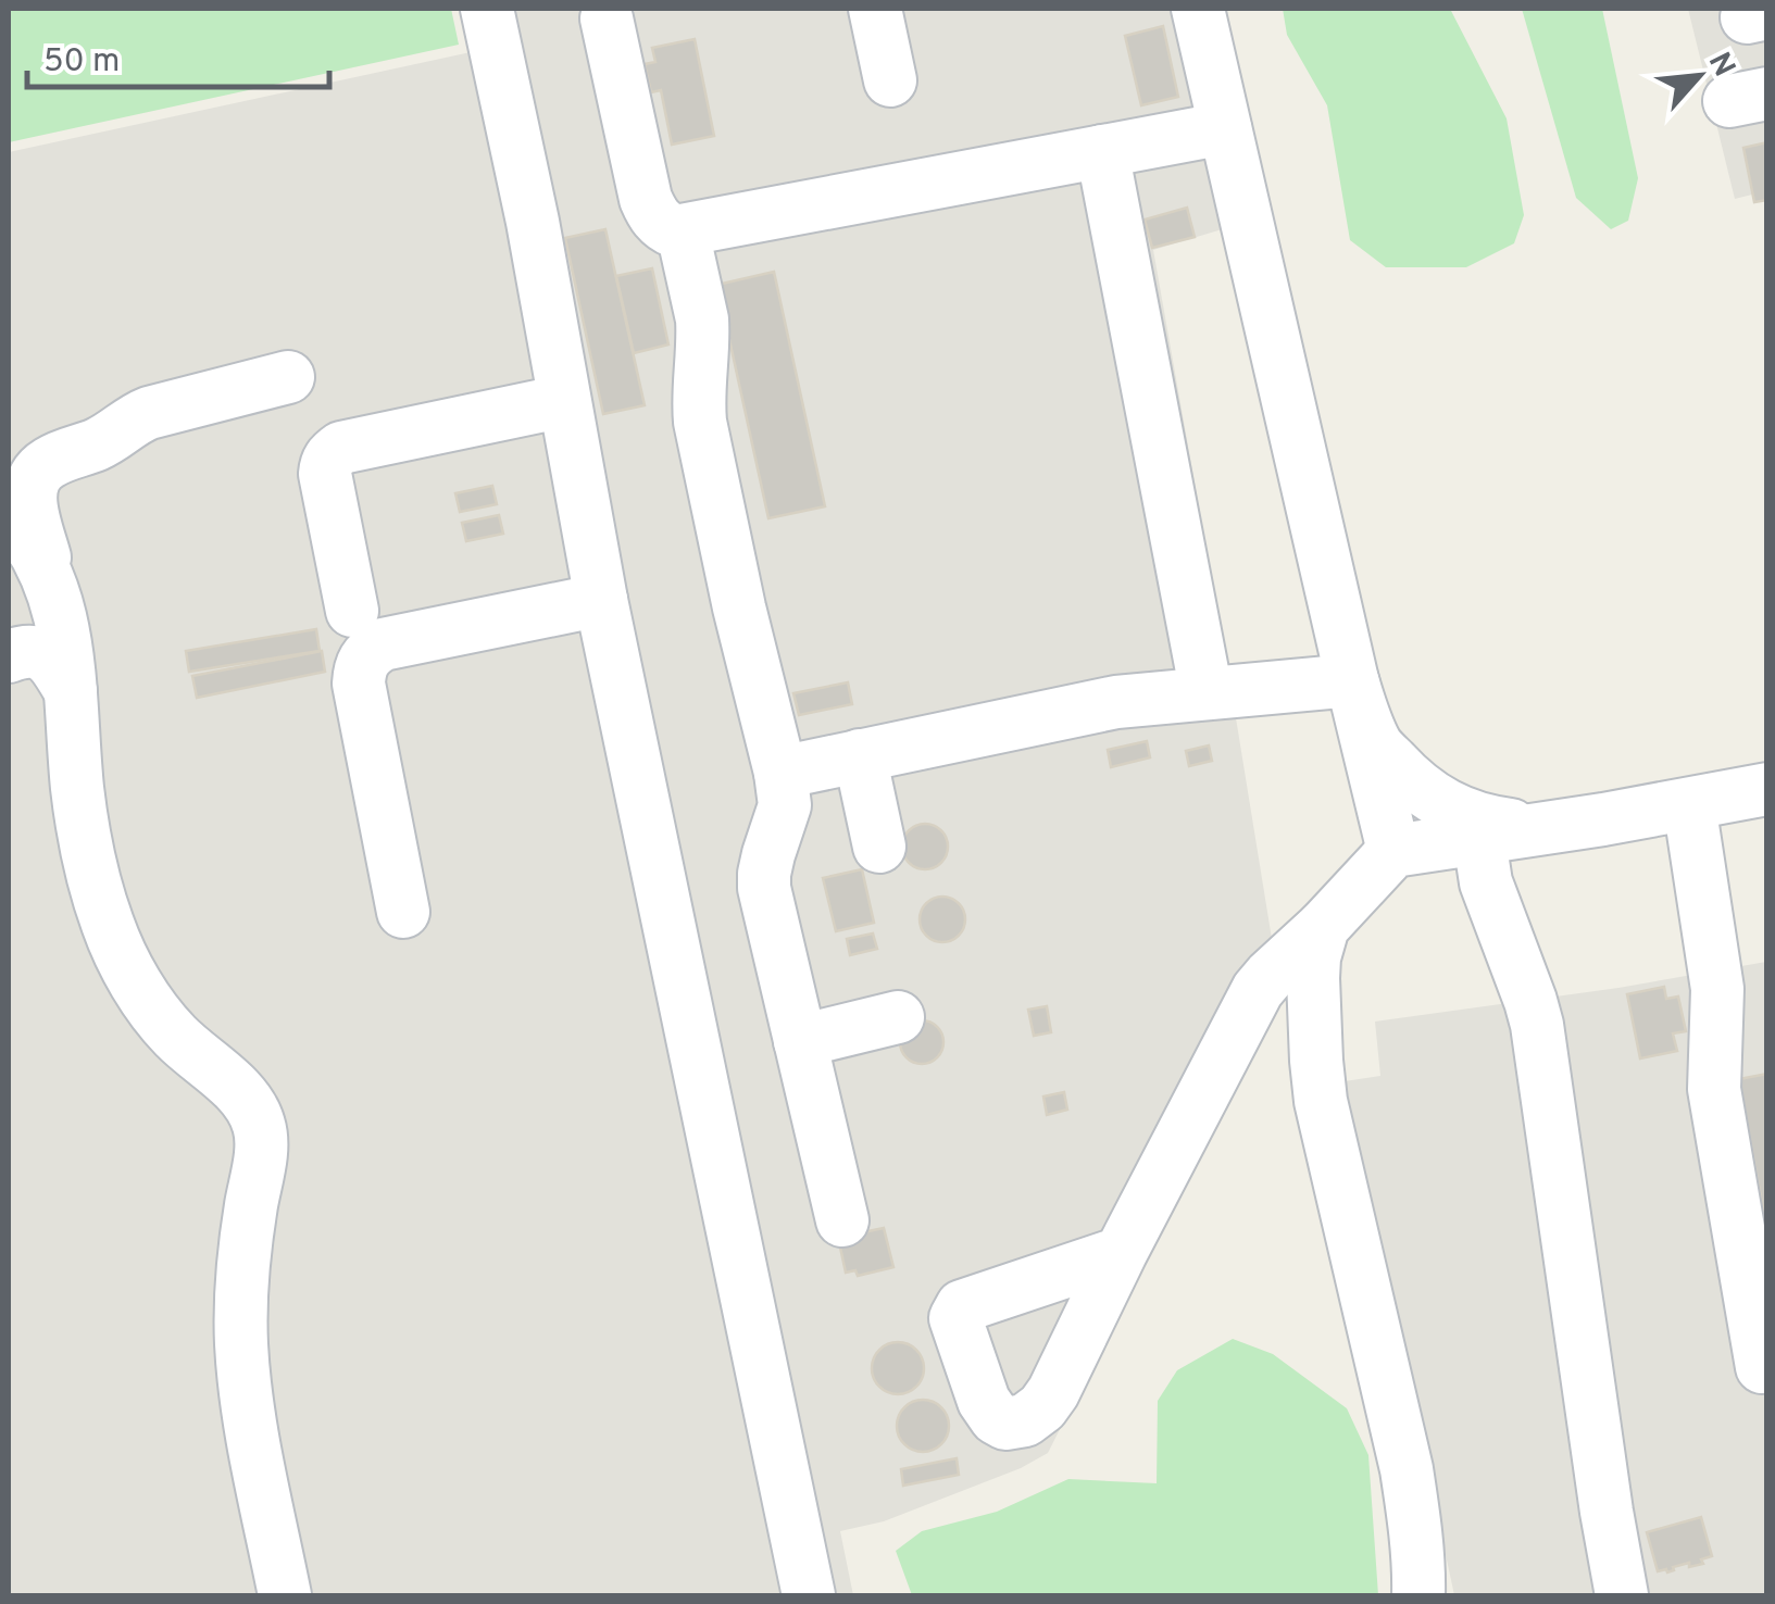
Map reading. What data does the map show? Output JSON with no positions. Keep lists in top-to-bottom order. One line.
{"scale_bar":"50 m","north":"top right"}
